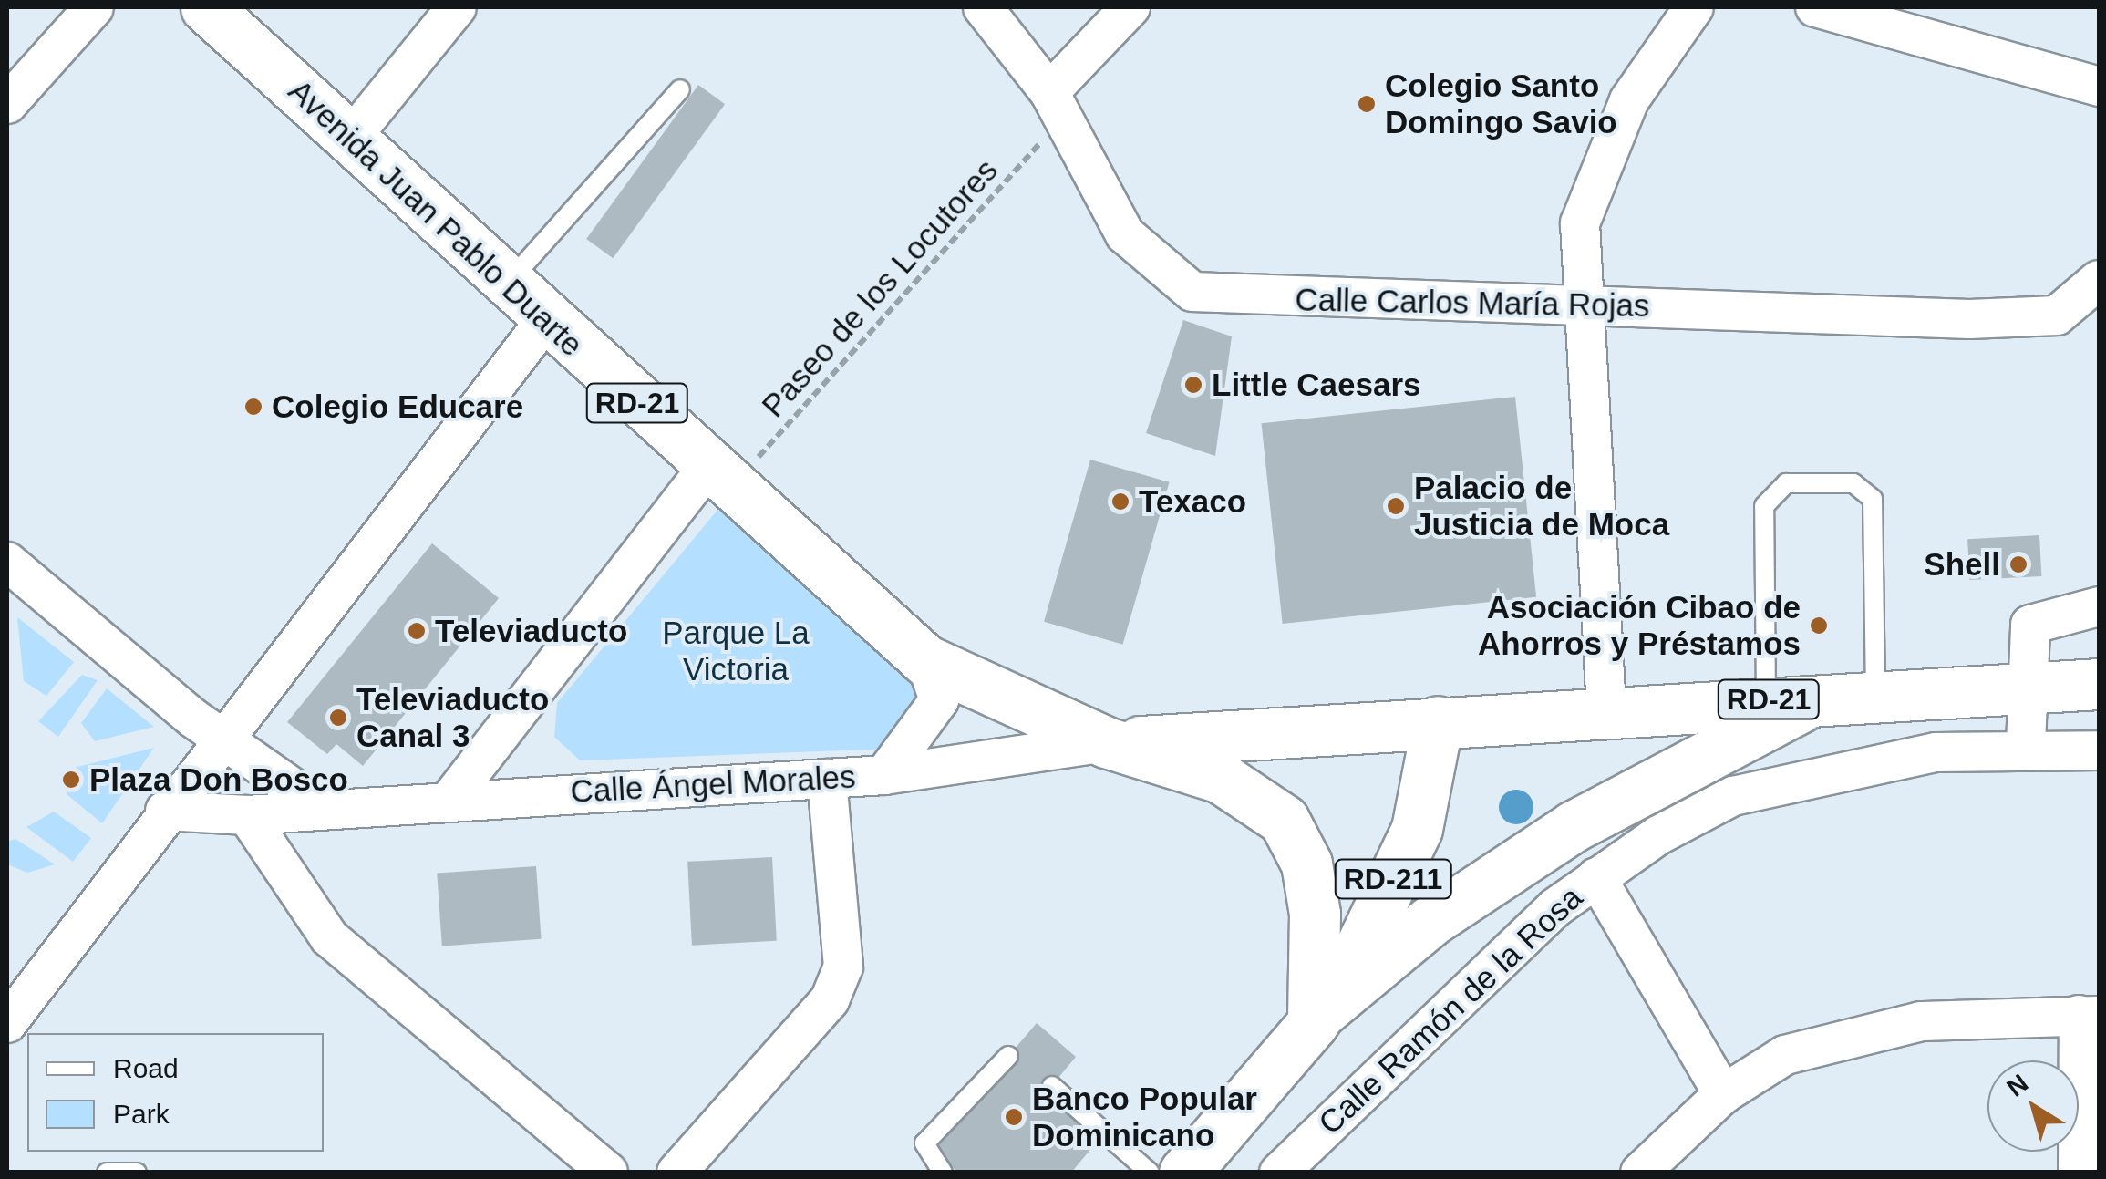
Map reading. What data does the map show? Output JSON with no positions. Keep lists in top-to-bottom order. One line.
{"streets":{"main road":["Avenida Juan Pablo Duarte","RD-21","RD-211"],"street":["Calle Carlos María Rojas","Calle Ángel Morales","Calle Ramón de la Rosa"],"path":["Paseo de los Locutores"]},"crossings":[["Avenida Juan Pablo Duarte","Paseo de los Locutores"],["Avenida Juan Pablo Duarte","RD-21"],["Avenida Juan Pablo Duarte","Calle Ángel Morales"],["Avenida Juan Pablo Duarte","RD-211"],["Paseo de los Locutores","Calle Carlos María Rojas"],["RD-21","Calle Ángel Morales"],["RD-21","RD-211"]],"parks":["Parque La Victoria"],"places":["Colegio Santo Domingo Savio","Little Caesars","Colegio Educare","Texaco","Palacio de Justicia de Moca","Shell","Asociación Cibao de Ahorros y Préstamos","Televiaducto","Televiaducto Canal 3","Plaza Don Bosco","Banco Popular Dominicano"],"legend":["Road","Park"],"north":"top left"}
